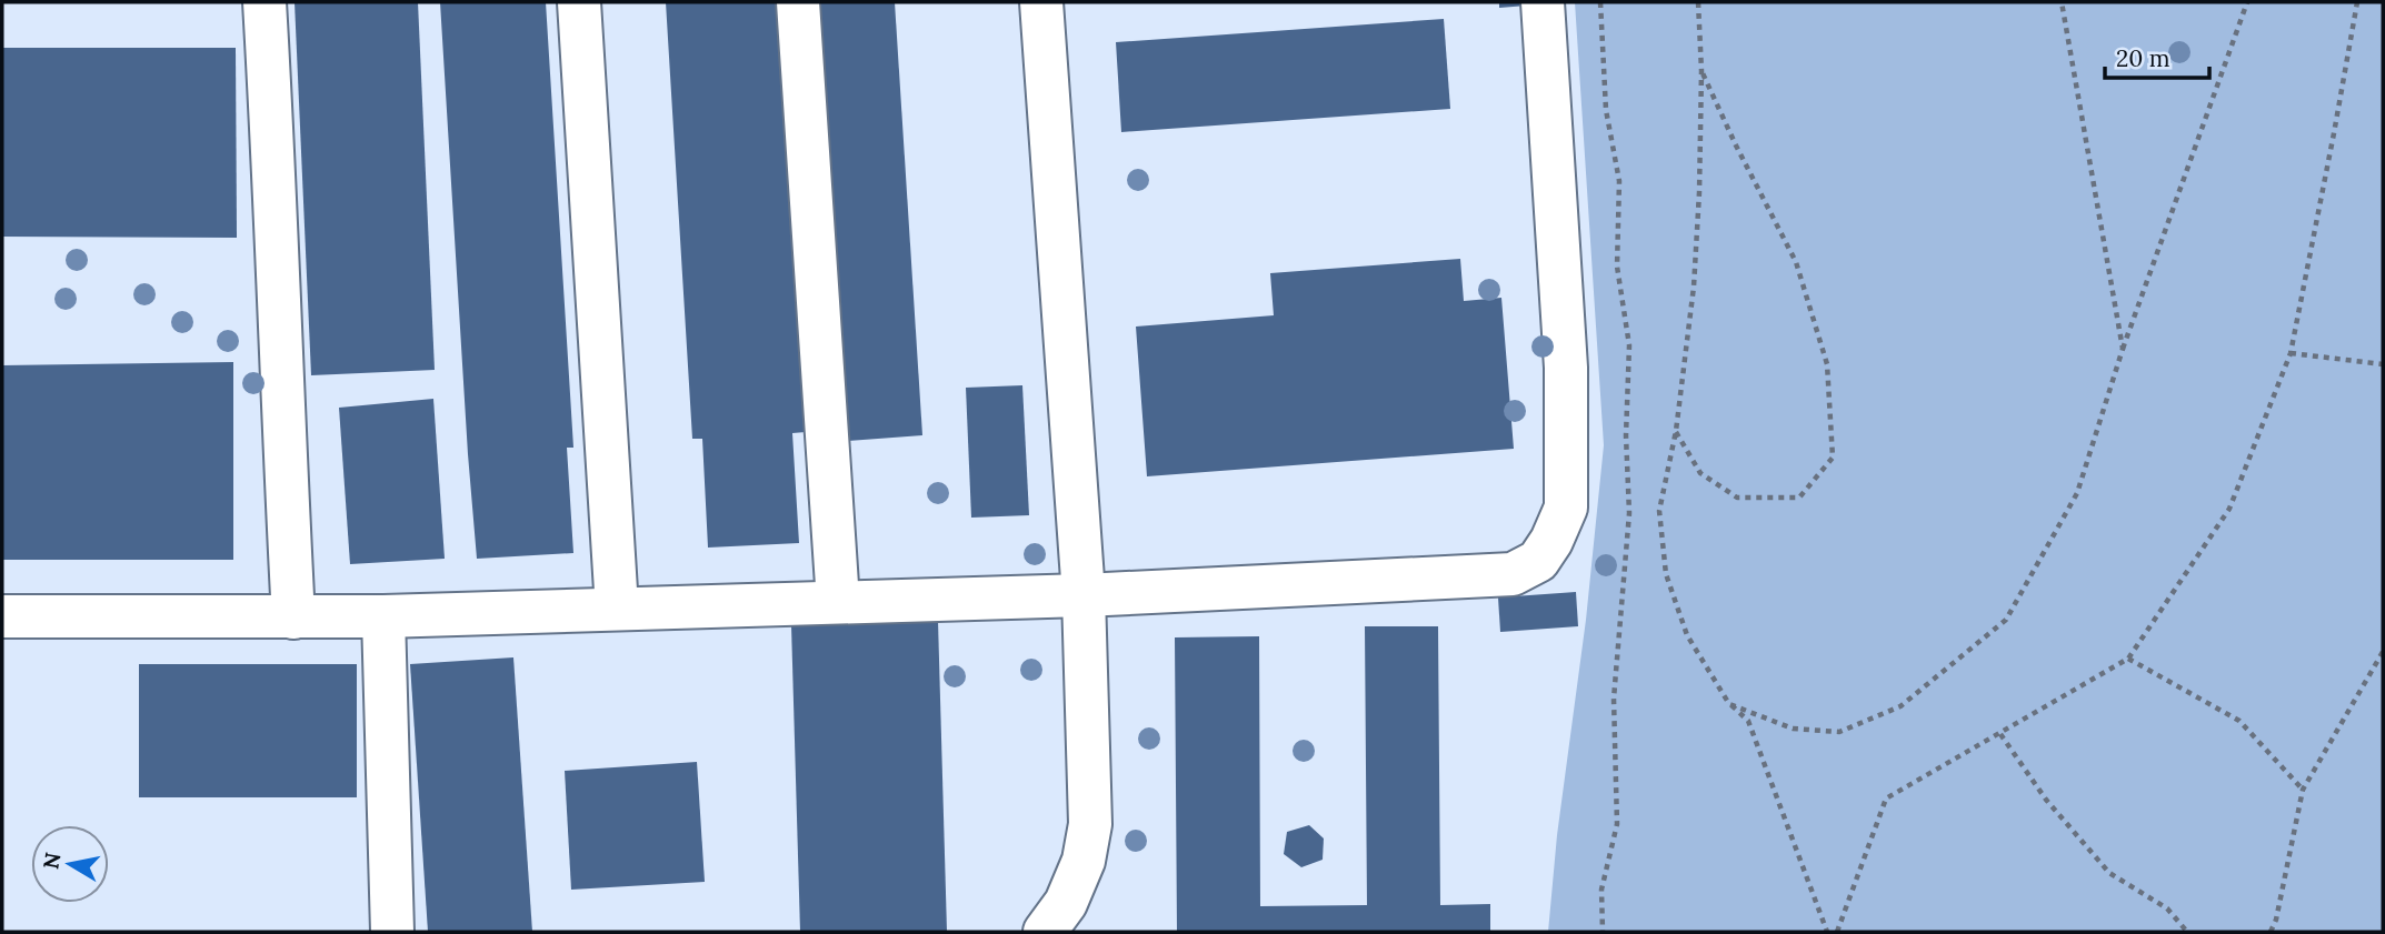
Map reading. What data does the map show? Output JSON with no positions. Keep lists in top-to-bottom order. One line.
{"scale_bar":"20 m","north":"left"}
